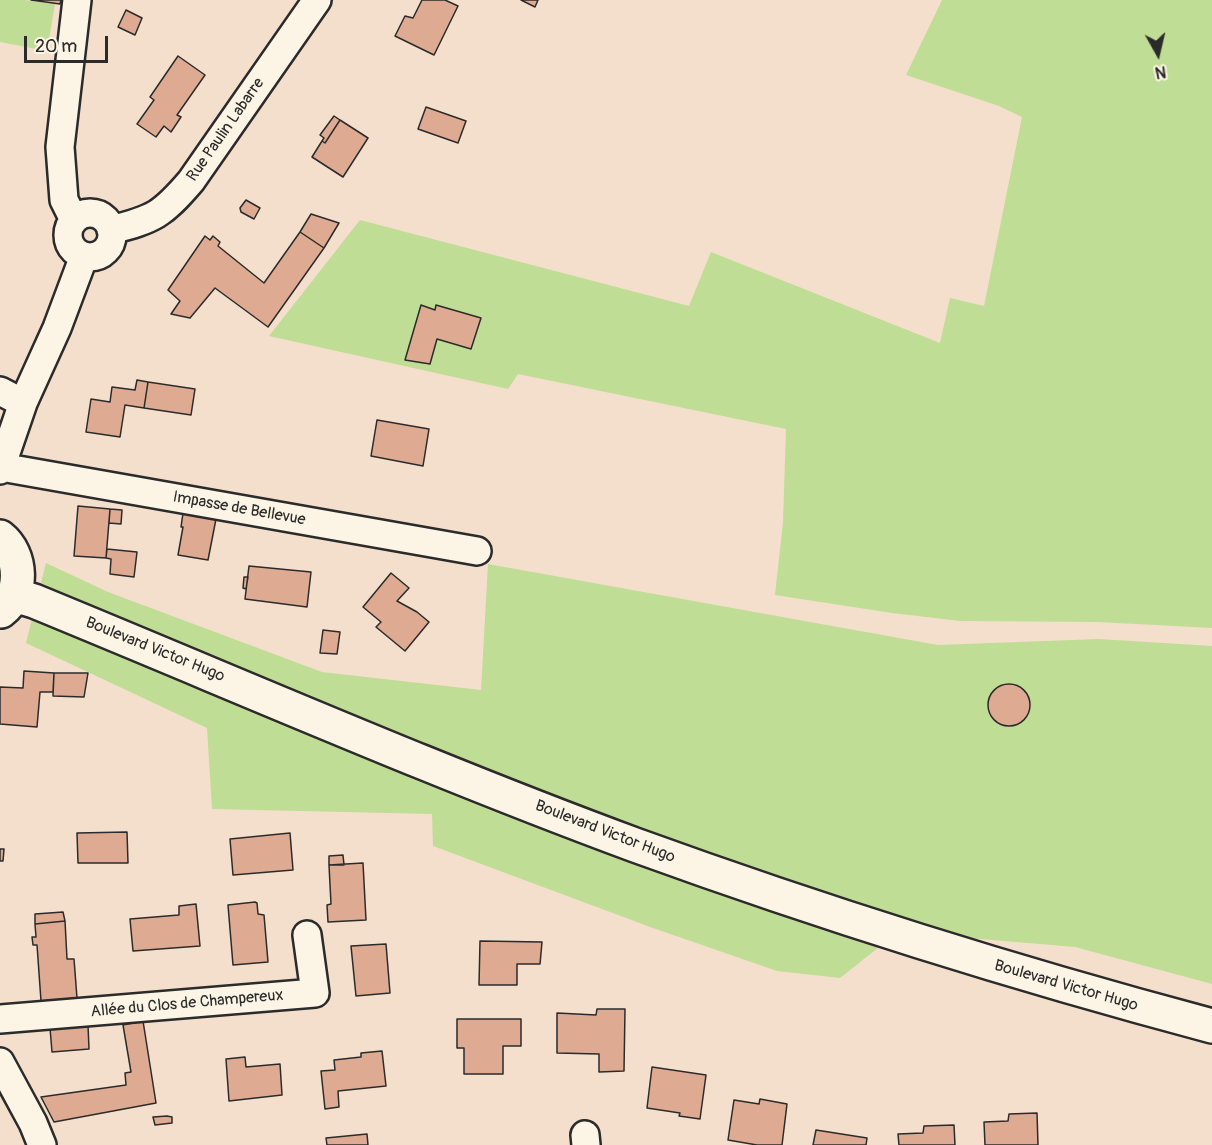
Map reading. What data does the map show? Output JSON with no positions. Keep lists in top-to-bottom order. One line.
{"streets":{"main road":["Boulevard Victor Hugo"],"street":["Rue Paulin Labarre","Impasse de Bellevue","Allée du Clos de Champereux"]},"scale_bar":"20 m","north":"bottom"}
